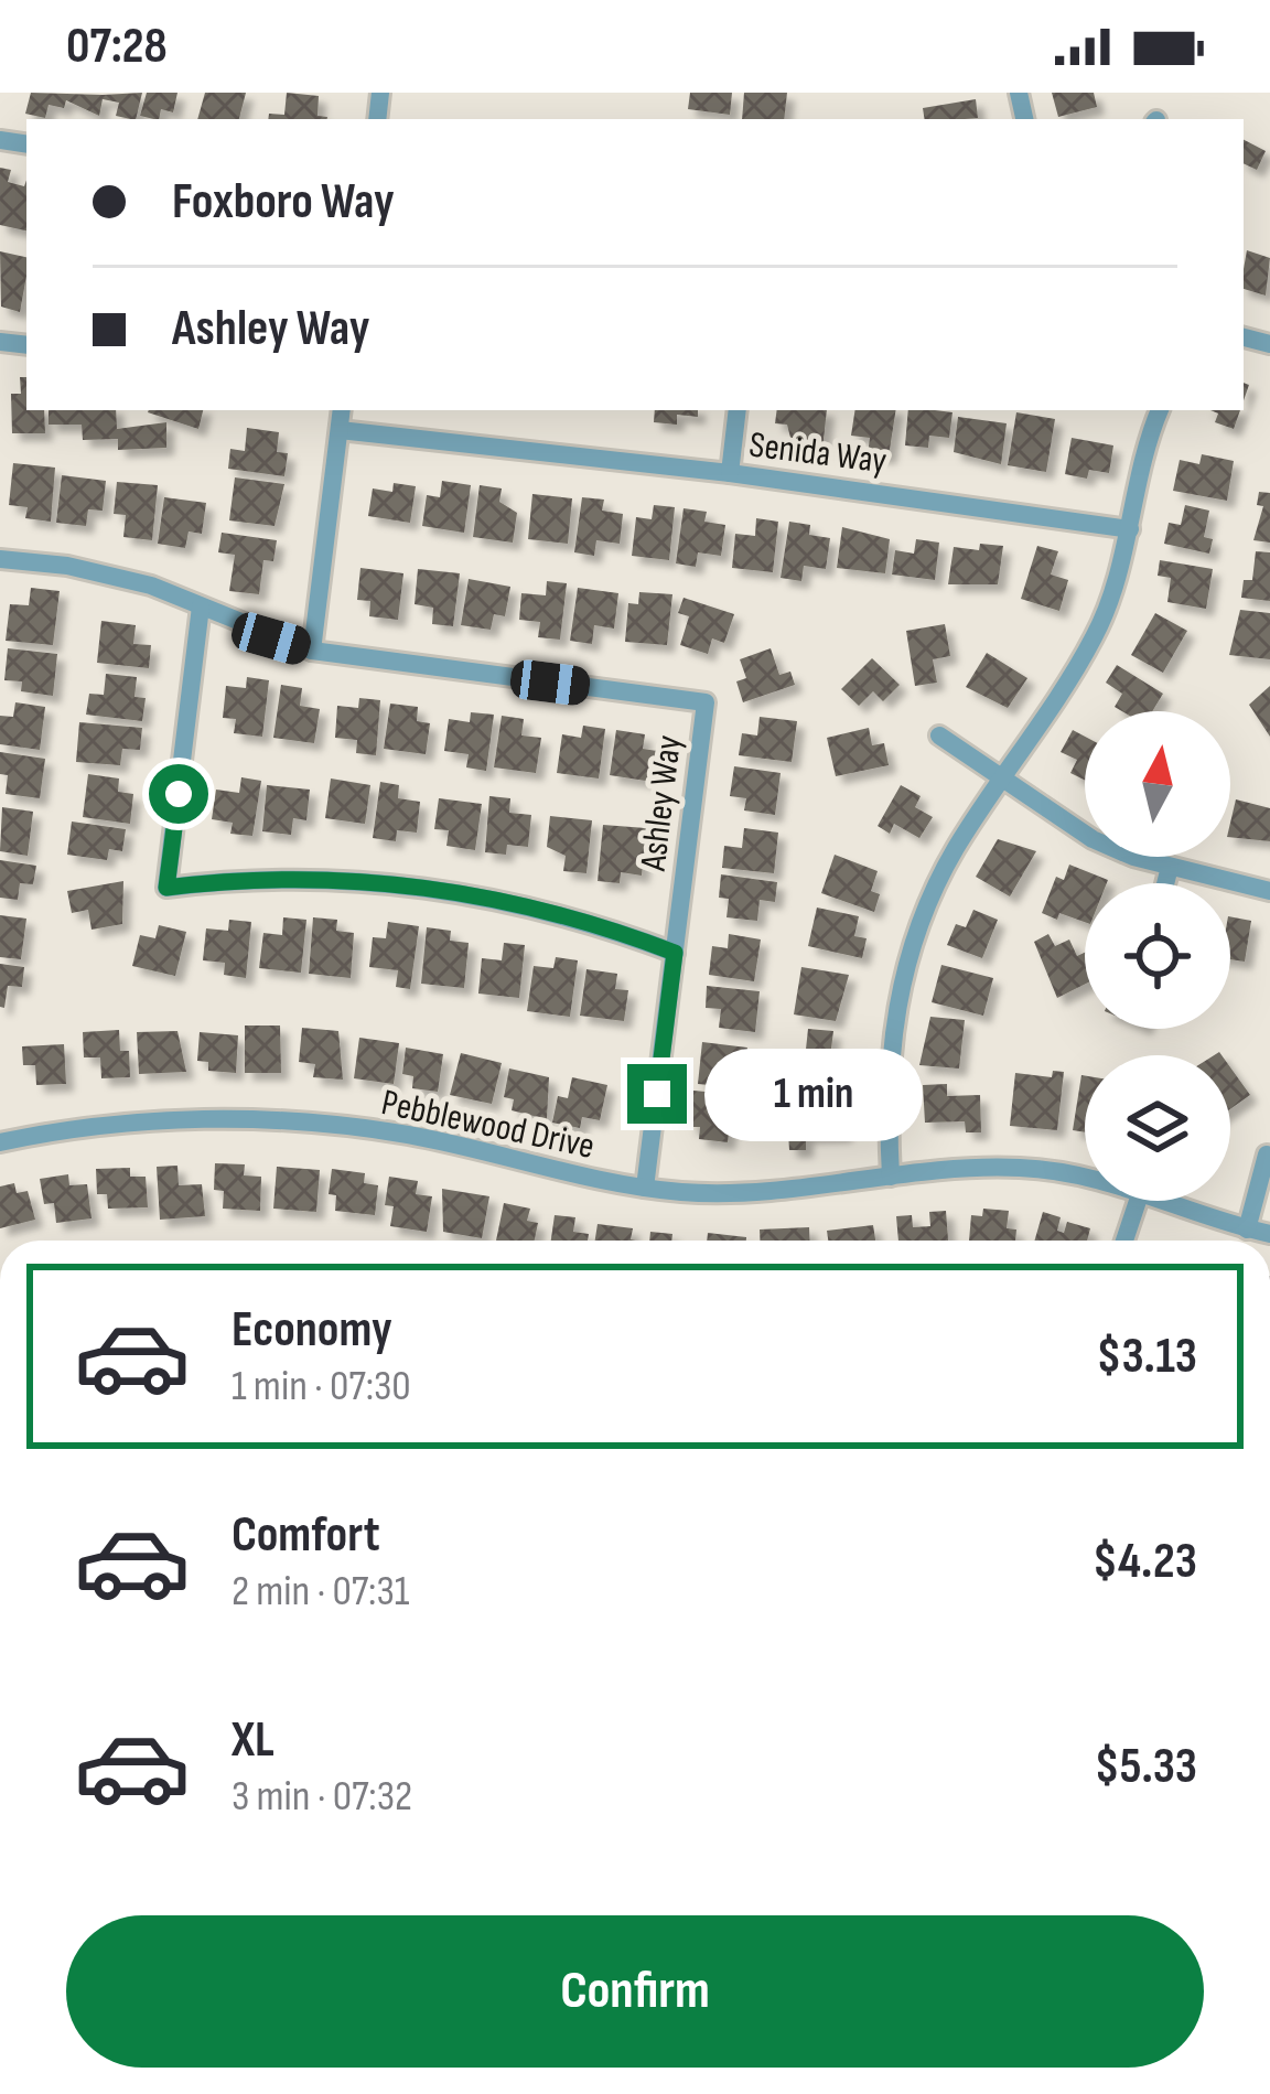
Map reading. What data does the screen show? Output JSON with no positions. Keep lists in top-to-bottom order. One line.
{"streets":{"street":["Senida Way","Ashley Way","Pebblewood Drive"]},"crossings":[["Ashley Way","Pebblewood Drive"]],"north":"top","page":{"status":"07:28","banner":["Foxboro Way","Ashley Way"],"bubble":"1 min","list":[{"name":"Economy","note":"1 min · 07:30","value":"$3.13"},{"name":"Comfort","note":"2 min · 07:31","value":"$4.23"},{"name":"XL","note":"3 min · 07:32","value":"$5.33"}],"buttons":"Confirm"}}
